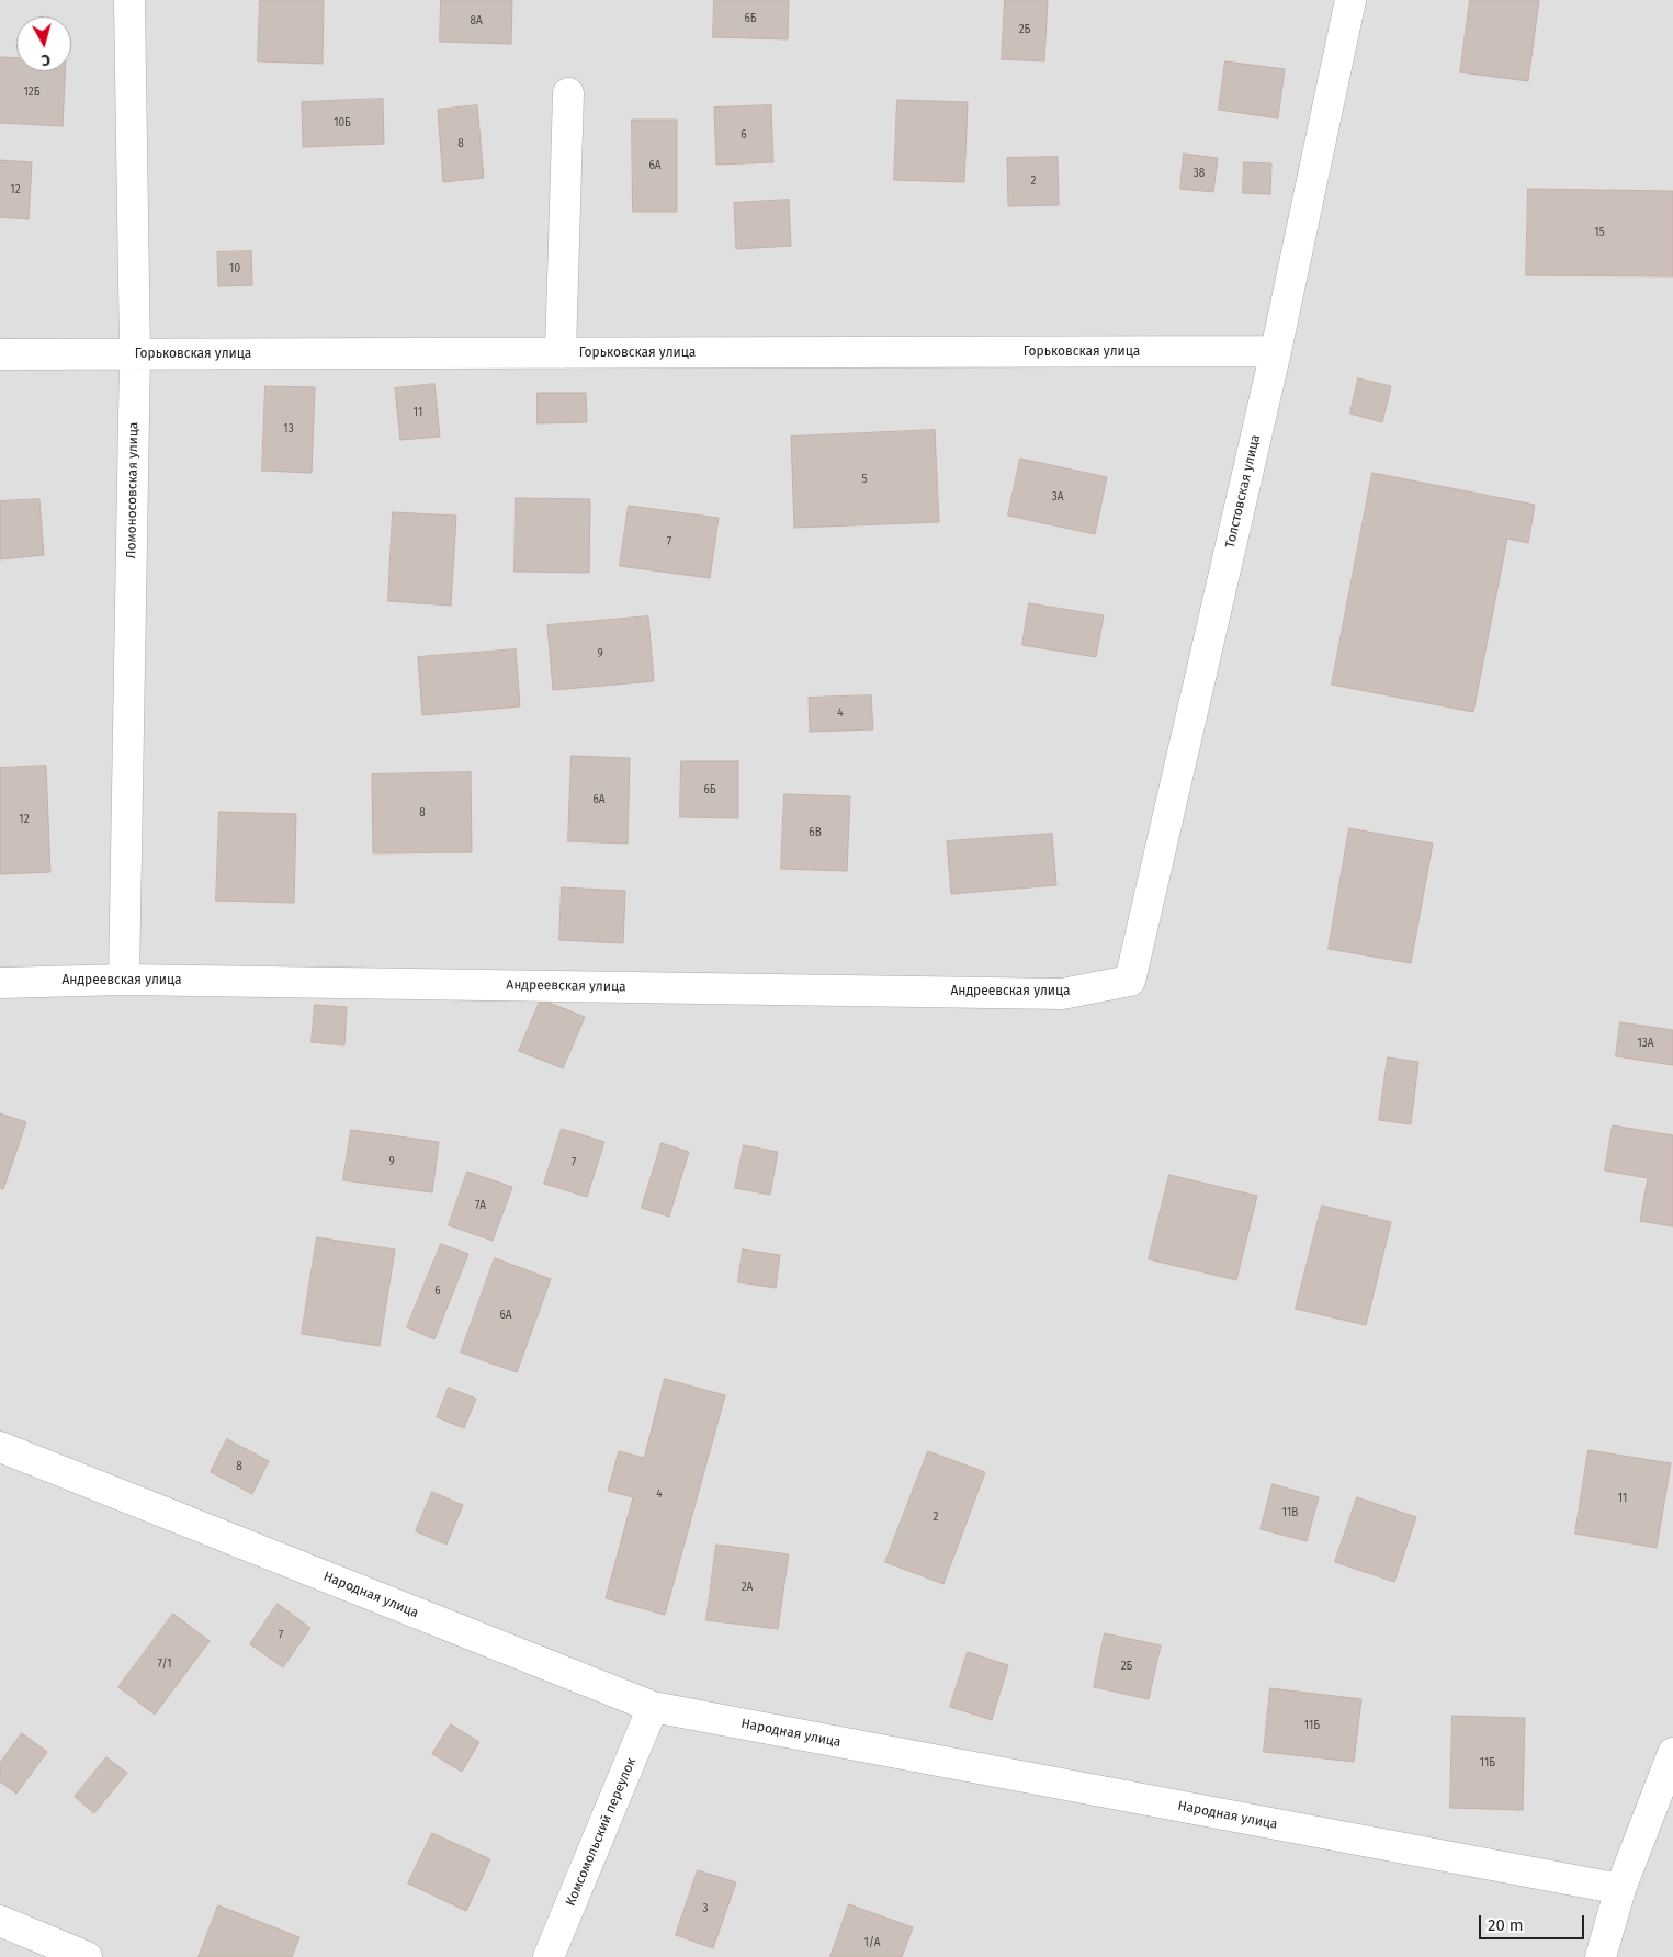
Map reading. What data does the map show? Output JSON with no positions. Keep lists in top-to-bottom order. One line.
{"streets":{"street":["Горьковская улица","Ломоносовская улица","Толстовская улица","Андреевская улица","Народная улица","Комсомольский переулок"]},"crossings":[["Горьковская улица","Ломоносовская улица"],["Горьковская улица","Толстовская улица"],["Ломоносовская улица","Андреевская улица"],["Толстовская улица","Андреевская улица"],["Народная улица","Комсомольский переулок"]],"house_numbers":["6Б","8А","2Б","12Б","10Б","6","8","6А","38","2","12","15","10","11","13","5","3А","7","9","4","6Б","6А","8","12","6В","13А","9","7","7А","6","6А","8","4","11","11В","2","2А","7","7/1","2Б","11Б","11Б","3","1/А"],"scale_bar":"20 m","north":"bottom"}
